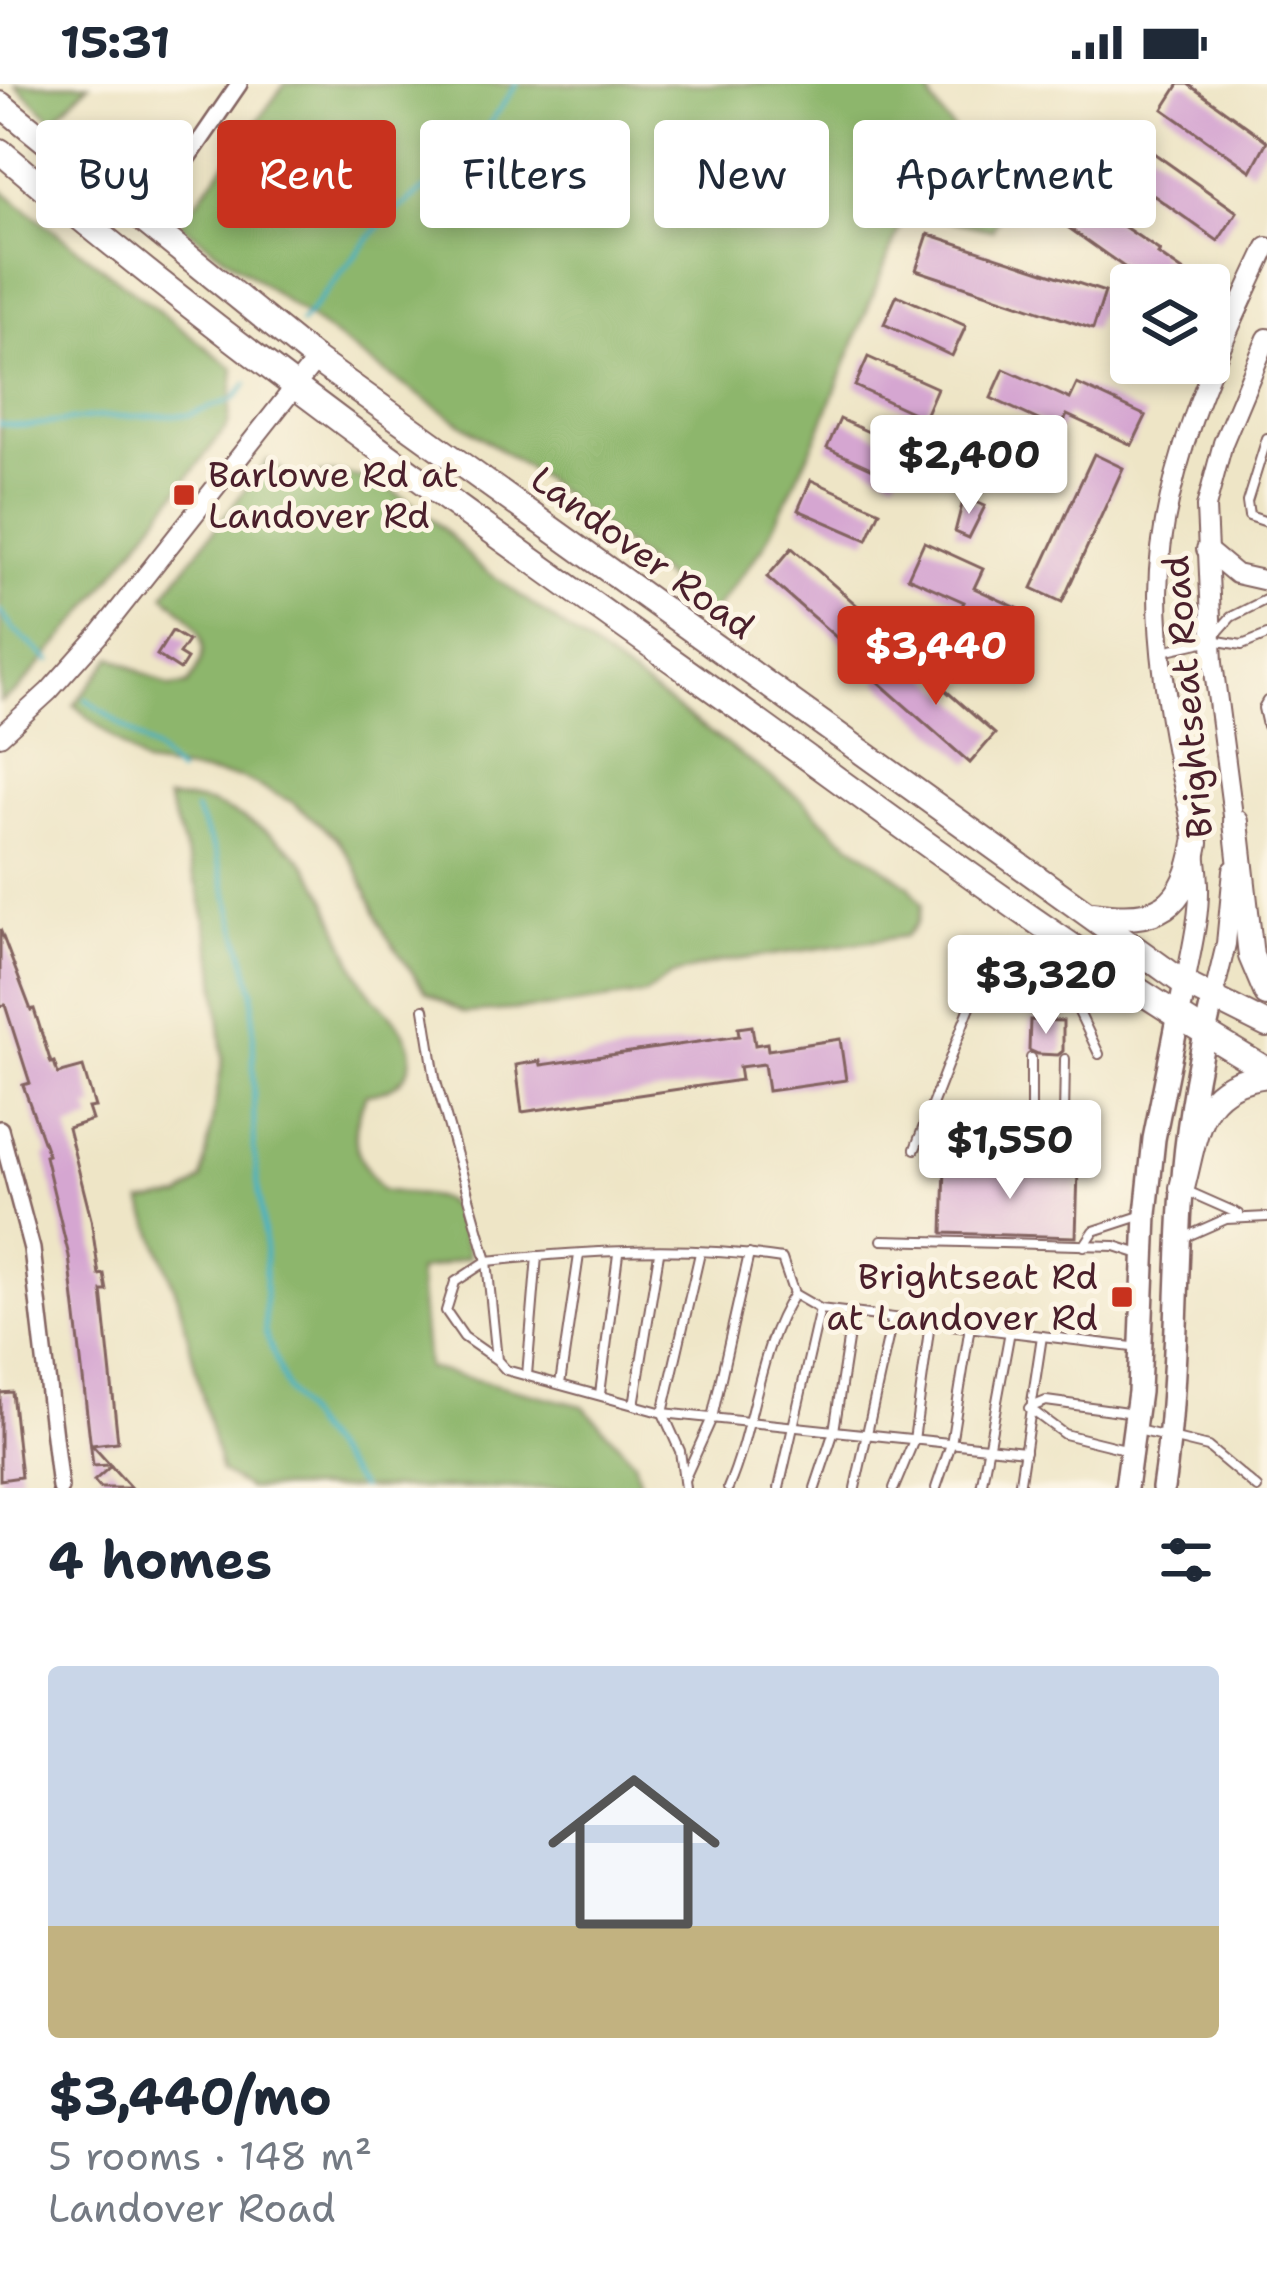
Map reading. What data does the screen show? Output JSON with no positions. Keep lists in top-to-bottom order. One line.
{"streets":{"main road":["Landover Road","Brightseat Road"]},"crossings":[["Landover Road","Brightseat Road"]],"places":{"transit":["Barlowe Rd at Landover Rd","Brightseat Rd at Landover Rd"]},"page":{"status":"15:31","chip":["Buy","Rent","Filters","New","Apartment"],"price":["$2,400","$3,440","$3,320","$1,550"],"heading":"4 homes","list":[{"name":"$3,440/mo","note":"5 rooms · 148 m² · Landover Road"}]}}
